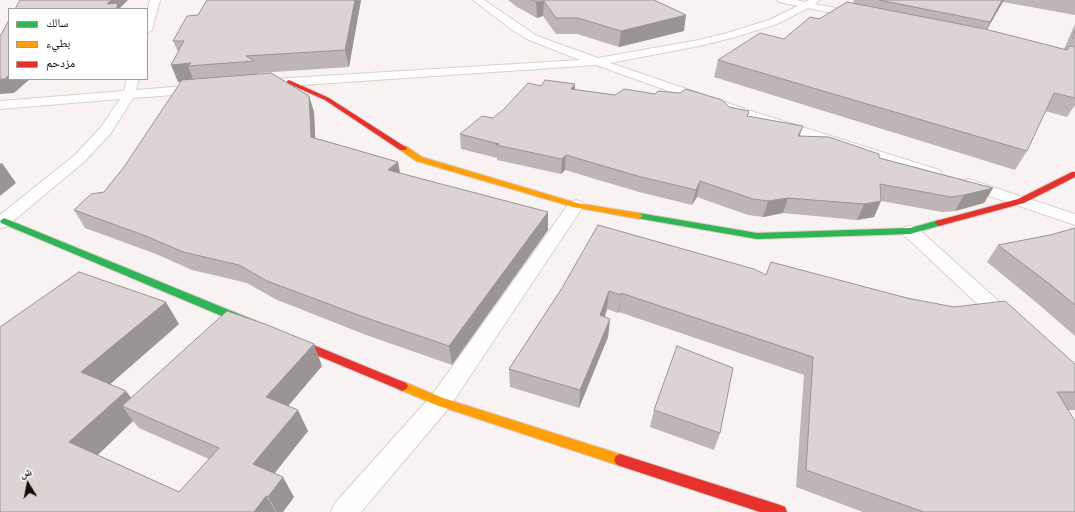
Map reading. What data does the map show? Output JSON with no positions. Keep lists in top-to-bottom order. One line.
{"legend":["سالك","بطيء","مزدحم"],"north":"top"}
